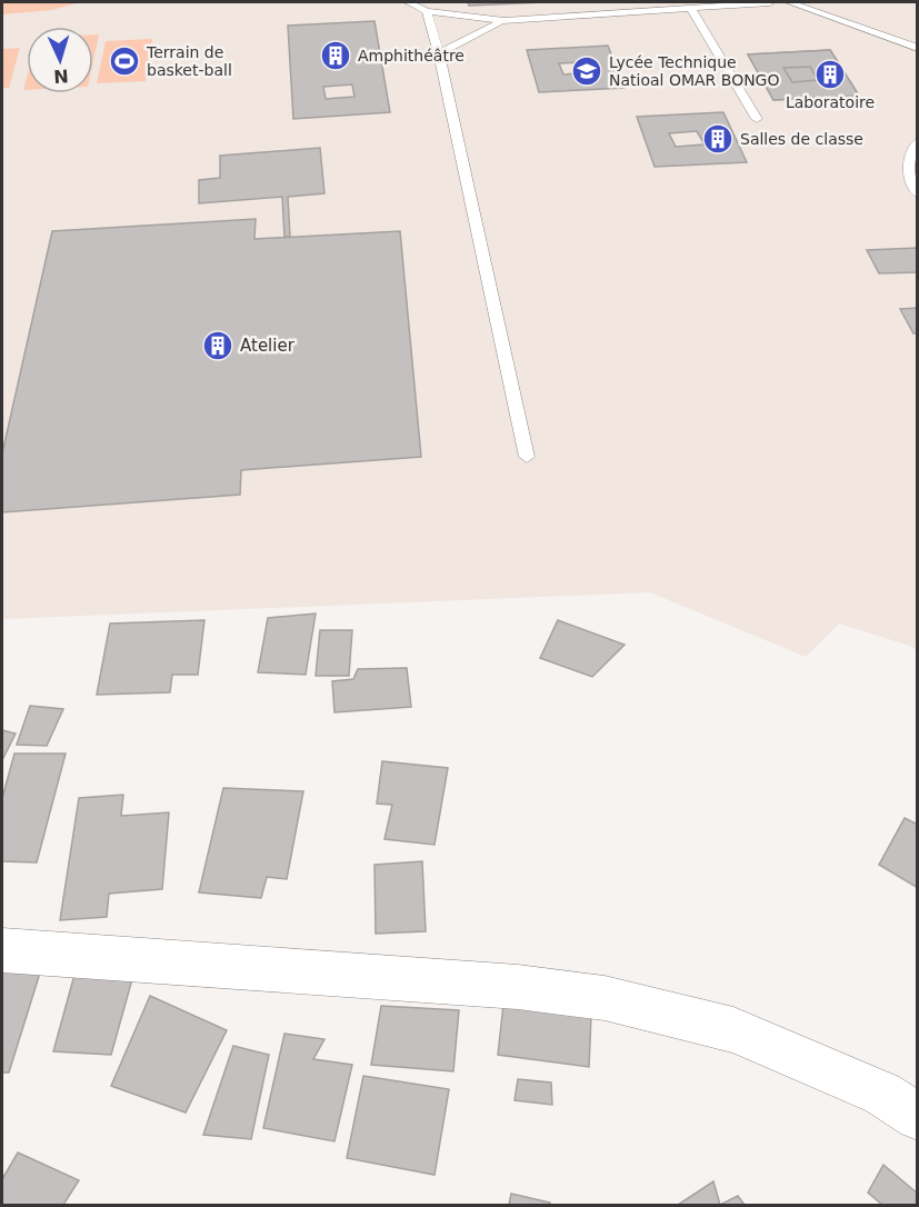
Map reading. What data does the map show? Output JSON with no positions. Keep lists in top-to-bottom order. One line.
{"places":{"building":["Amphithéâtre","Laboratoire","Salles de classe","Atelier"],"sports":["Terrain de basket-ball"],"school or university":["Lycée Technique Natioal OMAR BONGO"]},"north":"bottom"}
